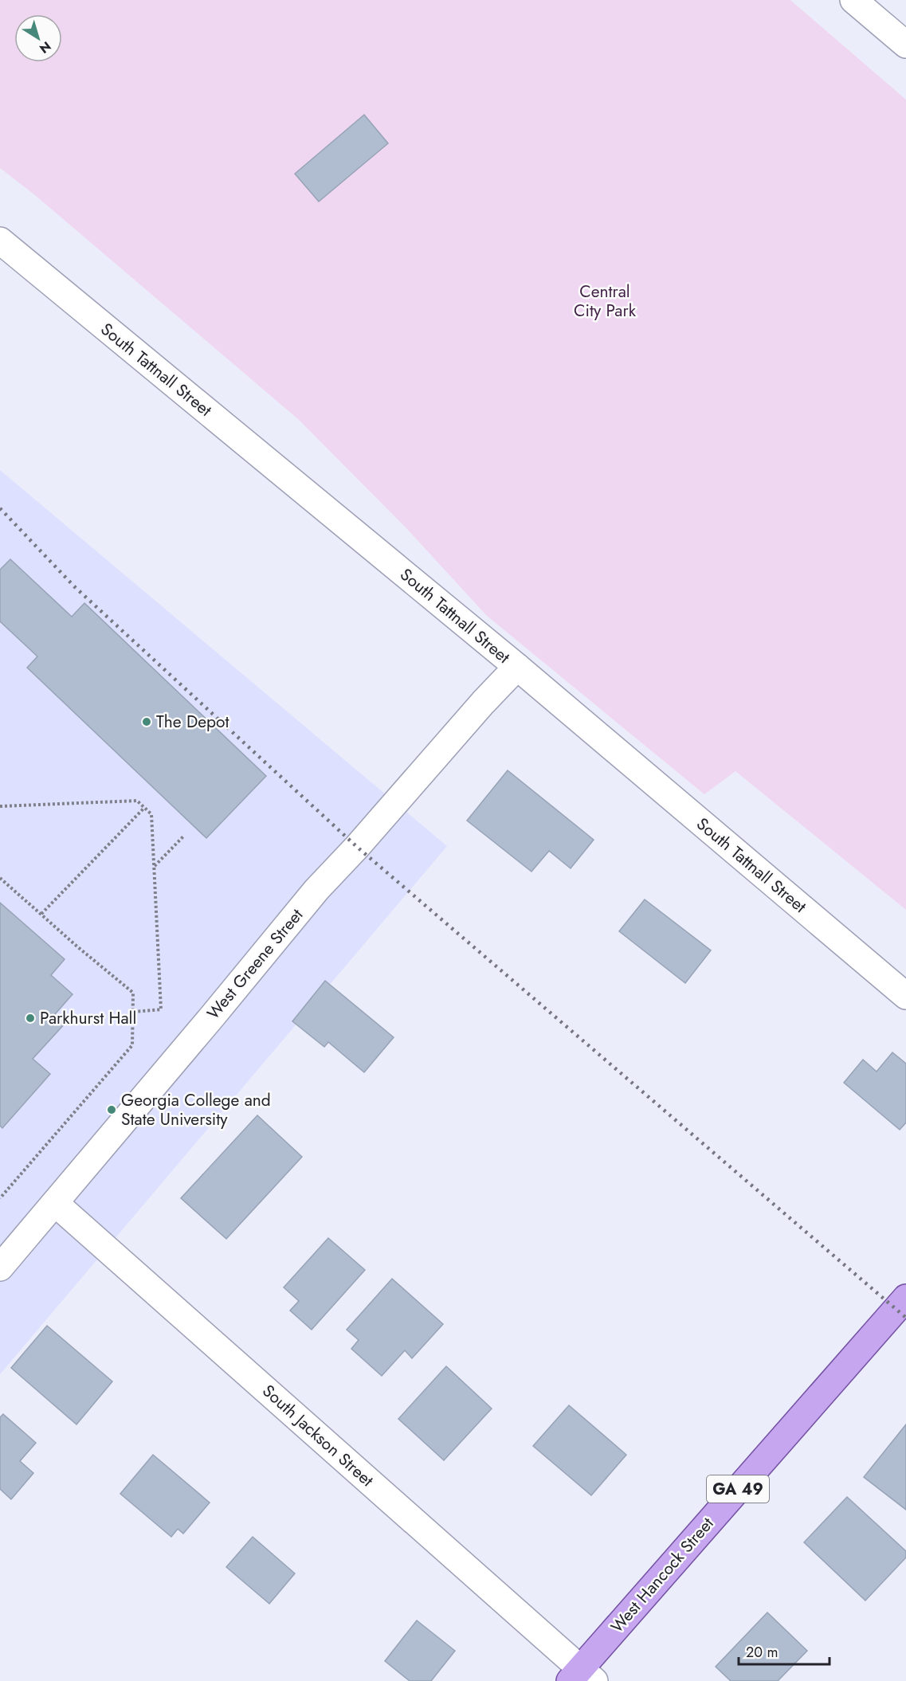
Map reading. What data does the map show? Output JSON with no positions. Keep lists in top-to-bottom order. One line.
{"streets":{"main road":["GA 49","West Hancock Street"],"street":["South Tattnall Street","West Greene Street","South Jackson Street"]},"crossings":[["South Tattnall Street","West Greene Street"],["West Greene Street","South Jackson Street"],["South Jackson Street","West Hancock Street"]],"parks":["Central City Park"],"places":["The Depot","Parkhurst Hall","Georgia College and State University"],"scale_bar":"20 m","north":"bottom right"}
